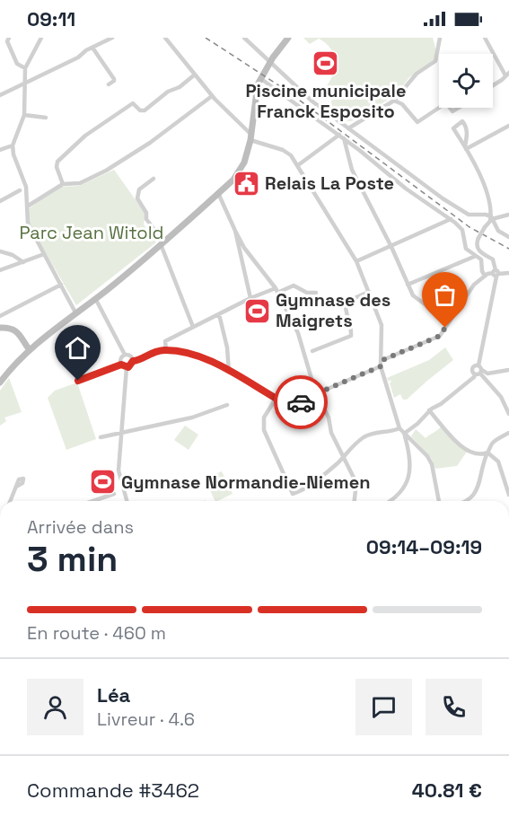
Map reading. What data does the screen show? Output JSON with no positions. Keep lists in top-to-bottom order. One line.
{"parks":["Parc Jean Witold"],"places":{"sports":["Piscine municipale Franck Esposito","Gymnase des Maigrets","Gymnase Normandie-Niemen"],"public building":["Relais La Poste"]},"page":{"status":"09:11","heading":["3 min","Arrivée dans","09:14–09:19"],"panel":["Léa","Livreur · 4.6","Commande #3462","40.81 €"],"bar":"En route · 460 m"}}
